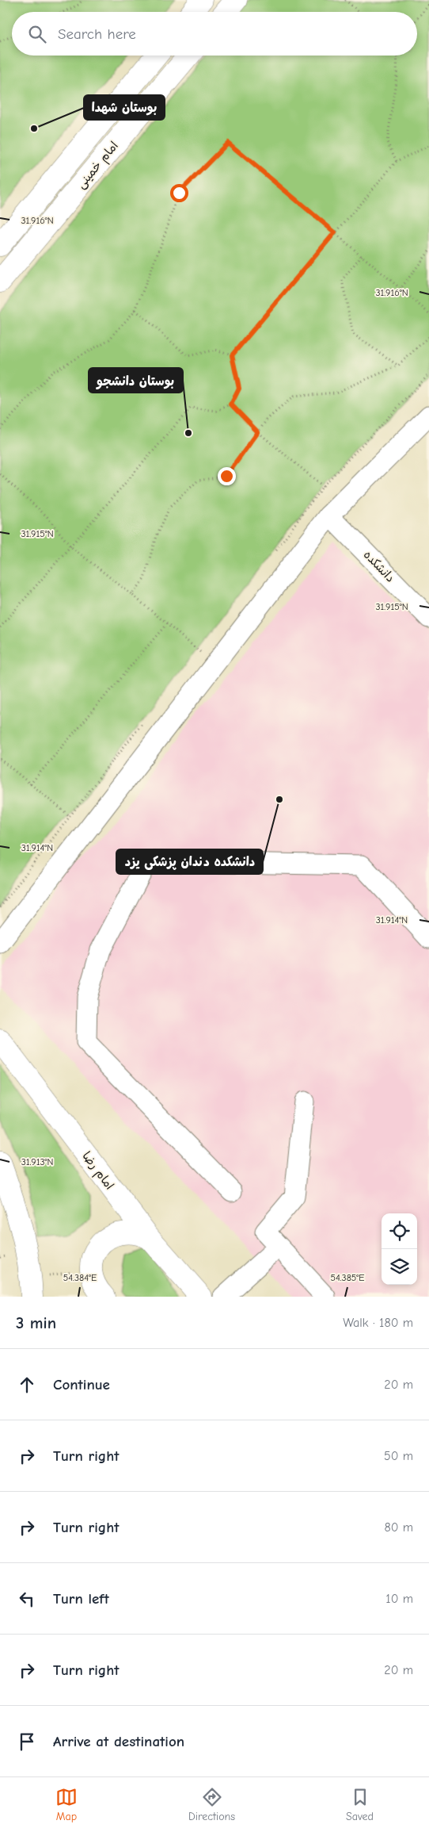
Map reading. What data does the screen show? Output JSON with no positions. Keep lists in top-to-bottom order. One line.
{"streets":{"main road":["امام خمینی","امام رضا"],"street":["دانشکده"]},"places":["بوستان شهدا","بوستان دانشجو","دانشکده دندان پزشکی یزد"],"page":{"search":"Search here","heading":["3 min","Walk · 180 m"],"list":[["Continue","20 m"],["Turn right","50 m"],["Turn right","80 m"],["Turn left","10 m"],["Turn right","20 m"],"Arrive at destination"],"nav":["Map","Directions","Saved"]},"coordinates":["31.916°N","31.915°N","31.914°N","31.913°N","54.384°E","54.385°E"]}
